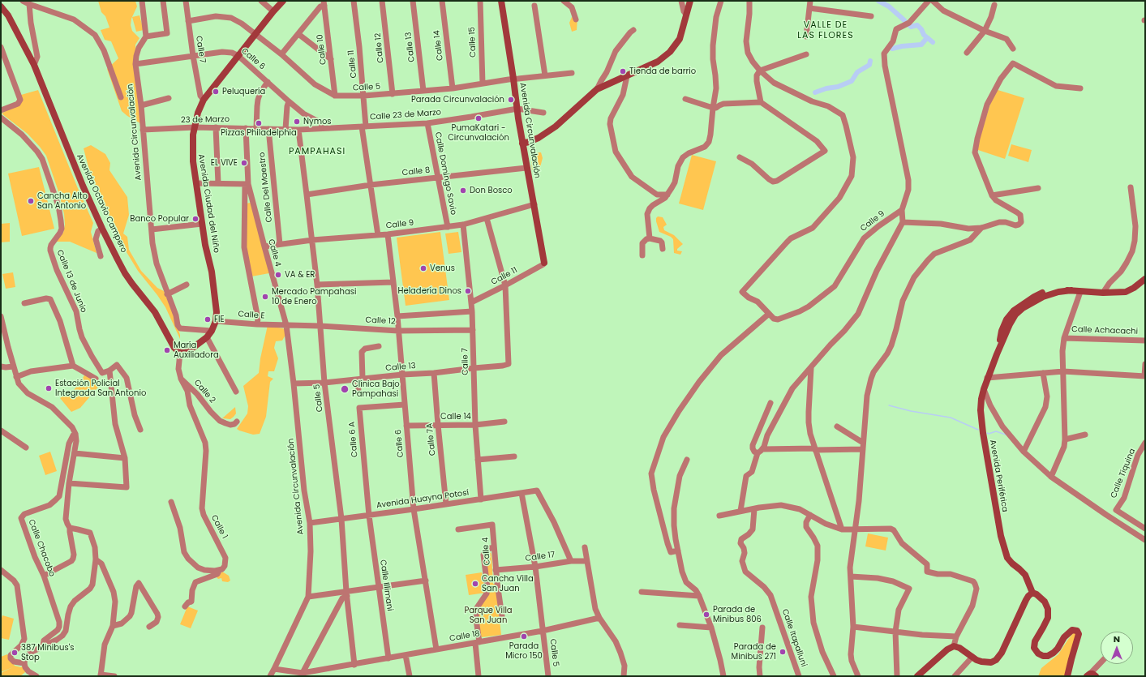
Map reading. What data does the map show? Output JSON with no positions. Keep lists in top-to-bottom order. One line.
{"streets":{"main road":["Avenida Circunvalación","Avenida Octavio Campero","Avenida Ciudad del Niño","Avenida Periférica"],"street":["Calle 15","Calle 14","Calle 13","Calle 12","Calle 7","Calle 10","Calle 6","Calle 11","Calle 5","Calle 23 de Marzo","23 de Marzo","Calle 8","Calle Domingo Savio","Calle Del Maestro","Calle 9","Calle 4","Calle 13 de Junio","Calle E","Calle Achacachi","Calle 2","Calle 6 A","Calle 7A","Calle Tiquina","Avenida Huayna Potosí","Calle 1","Calle Chacobo","Calle 17","Calle Illimani","Calle 18","Calle Itapalluni"]},"crossings":[["Calle 15","Calle 5"],["Calle 14","Calle 7"],["Calle 14","Calle 6"],["Calle 14","Calle 5"],["Calle 14","Calle 7A"],["Calle 13","Calle 7"],["Calle 13","Calle 6"],["Calle 13","Calle 11"],["Calle 13","Calle 5"],["Calle 13","Avenida Circunvalación"],["Calle 13","Calle 7A"],["Calle 12","Calle 7"],["Calle 12","Calle 6"],["Calle 12","Calle 5"],["Calle 12","Avenida Circunvalación"],["Calle 12","Calle 4"],["Calle 12","Calle E"],["Calle 7","Calle 6"],["Calle 7","Calle 11"],["Calle 7","Calle 5"],["Calle 7","Avenida Ciudad del Niño"],["Calle 7","Calle 9"],["Calle 7","Avenida Huayna Potosí"],["Calle 10","Calle 5"],["Calle 6","Calle 23 de Marzo"],["Calle 6","Avenida Circunvalación"],["Calle 6","Avenida Ciudad del Niño"],["Calle 6","Calle 9"],["Calle 6","Calle 6 A"],["Calle 6","Avenida Huayna Potosí"],["Calle 6","Calle 18"],["Calle 11","Calle 5"],["Calle 11","Calle 23 de Marzo"],["Calle 11","Avenida Circunvalación"],["Calle 5","Calle 23 de Marzo"],["Calle 5","Avenida Circunvalación"],["Calle 5","Calle 8"],["Calle 5","Avenida Ciudad del Niño"],["Calle 5","Calle 9"],["Calle 5","Avenida Huayna Potosí"],["Calle 5","Calle 18"],["Calle 23 de Marzo","23 de Marzo"],["Calle 23 de Marzo","Avenida Circunvalación"],["Calle 23 de Marzo","Calle Domingo Savio"],["Calle 23 de Marzo","Calle Del Maestro"],["23 de Marzo","Avenida Circunvalación"],["23 de Marzo","Calle Del Maestro"],["23 de Marzo","Avenida Ciudad del Niño"],["23 de Marzo","Calle 4"],["Avenida Circunvalación","Calle 8"],["Avenida Circunvalación","Calle 9"],["Avenida Circunvalación","Calle 4"],["Avenida Circunvalación","Calle E"],["Avenida Circunvalación","Avenida Huayna Potosí"],["Avenida Circunvalación","Calle 18"],["Calle 8","Calle Domingo Savio"],["Calle Domingo Savio","Calle 9"],["Calle Del Maestro","Calle 9"],["Avenida Octavio Campero","Calle 2"],["Avenida Ciudad del Niño","Calle E"],["Calle 9","Calle 4"],["Calle 4","Calle E"],["Calle 4","Calle 17"],["Calle 2","Calle 1"],["Calle 6 A","Avenida Huayna Potosí"],["Calle 6 A","Calle Illimani"],["Calle 7A","Avenida Huayna Potosí"],["Avenida Huayna Potosí","Calle 17"],["Avenida Huayna Potosí","Calle Illimani"],["Calle Illimani","Calle 18"]],"districts":["VALLE DE LAS FLORES","PAMPAHASI"],"parks":["Parque Villa San Juan"],"places":["Tienda de barrio","Peluquería","Parada Circunvalación","PumaKatari - Circunvalación","Nymos","Pizzas Philadelphia","EL VIVE","Don Bosco","Cancha Alto San Antonio","Banco Popular","Venus","VA & ER","Heladería Dinos","Mercado Pampahasi 10 de Enero","FIE","María Auxiliadora","Estación Policial Integrada San Antonio","Clínica Bajo Pampahasi","Cancha Villa San Juan","Parada de Minibus 806","Parada Micro 150","Parada de Minibus 271","387 Minibus's Stop"],"north":"top"}
